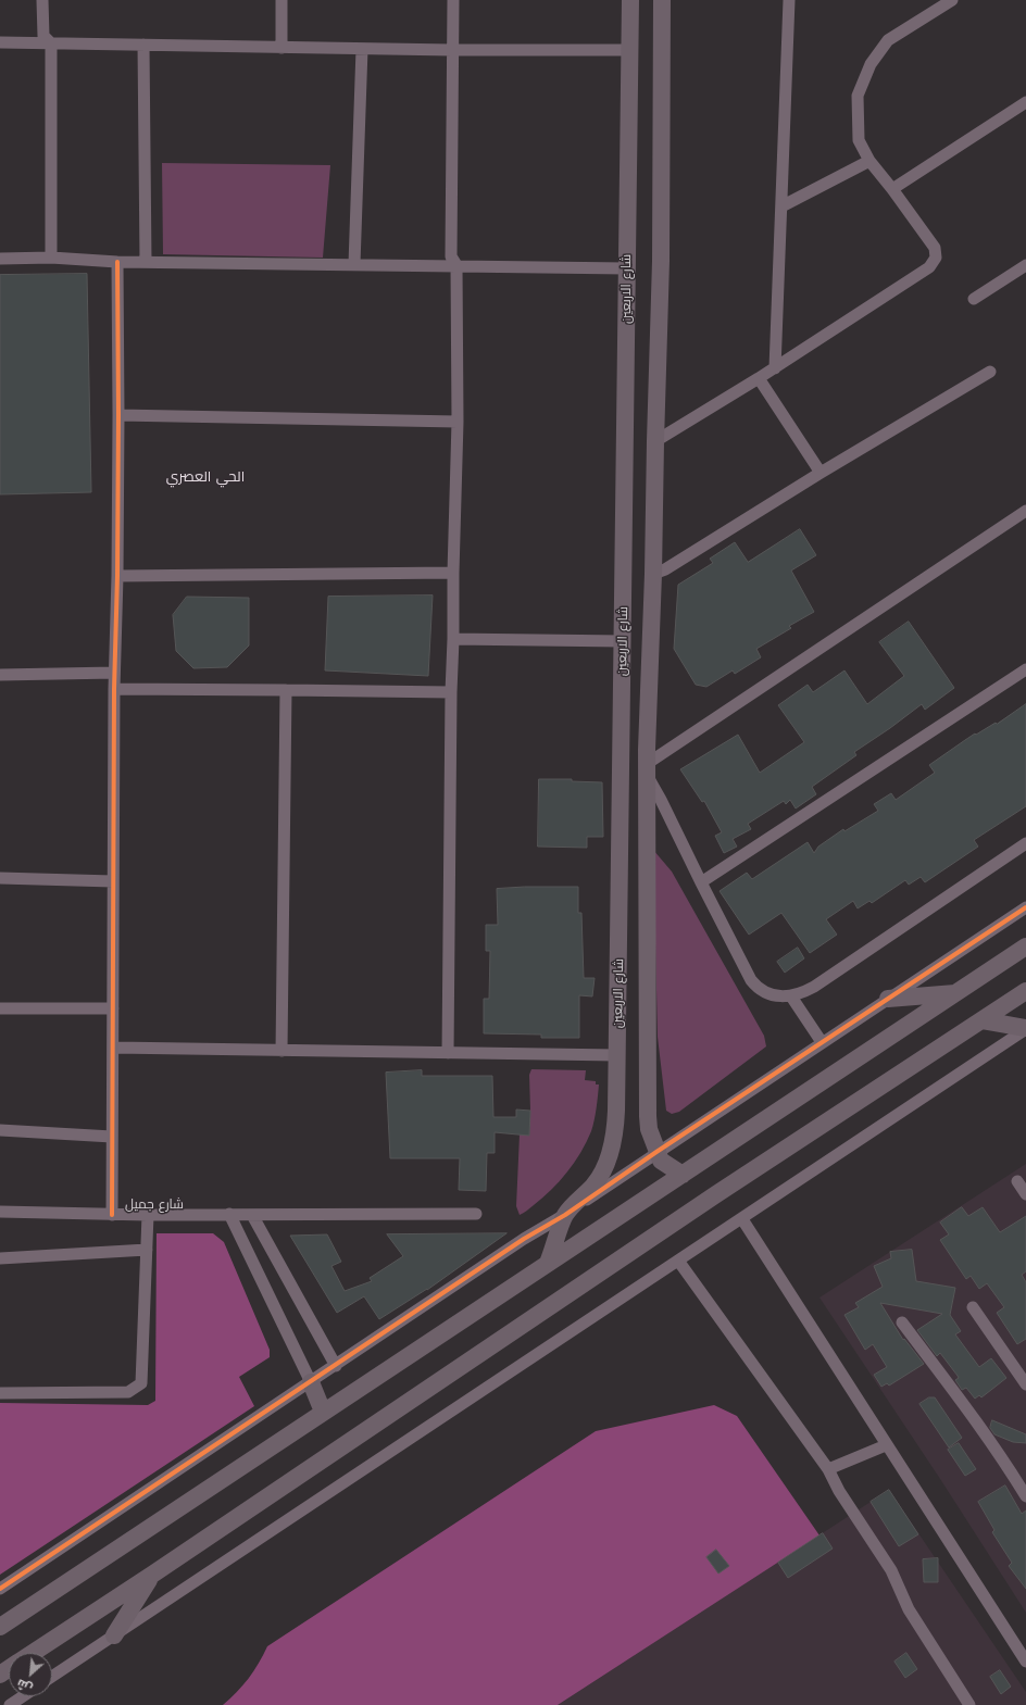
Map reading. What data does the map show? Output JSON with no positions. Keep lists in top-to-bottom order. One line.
{"streets":{"main road":["شارع الاربعين"],"street":["شارع جميل"]},"districts":["الحي العصري"],"north":"bottom left"}
